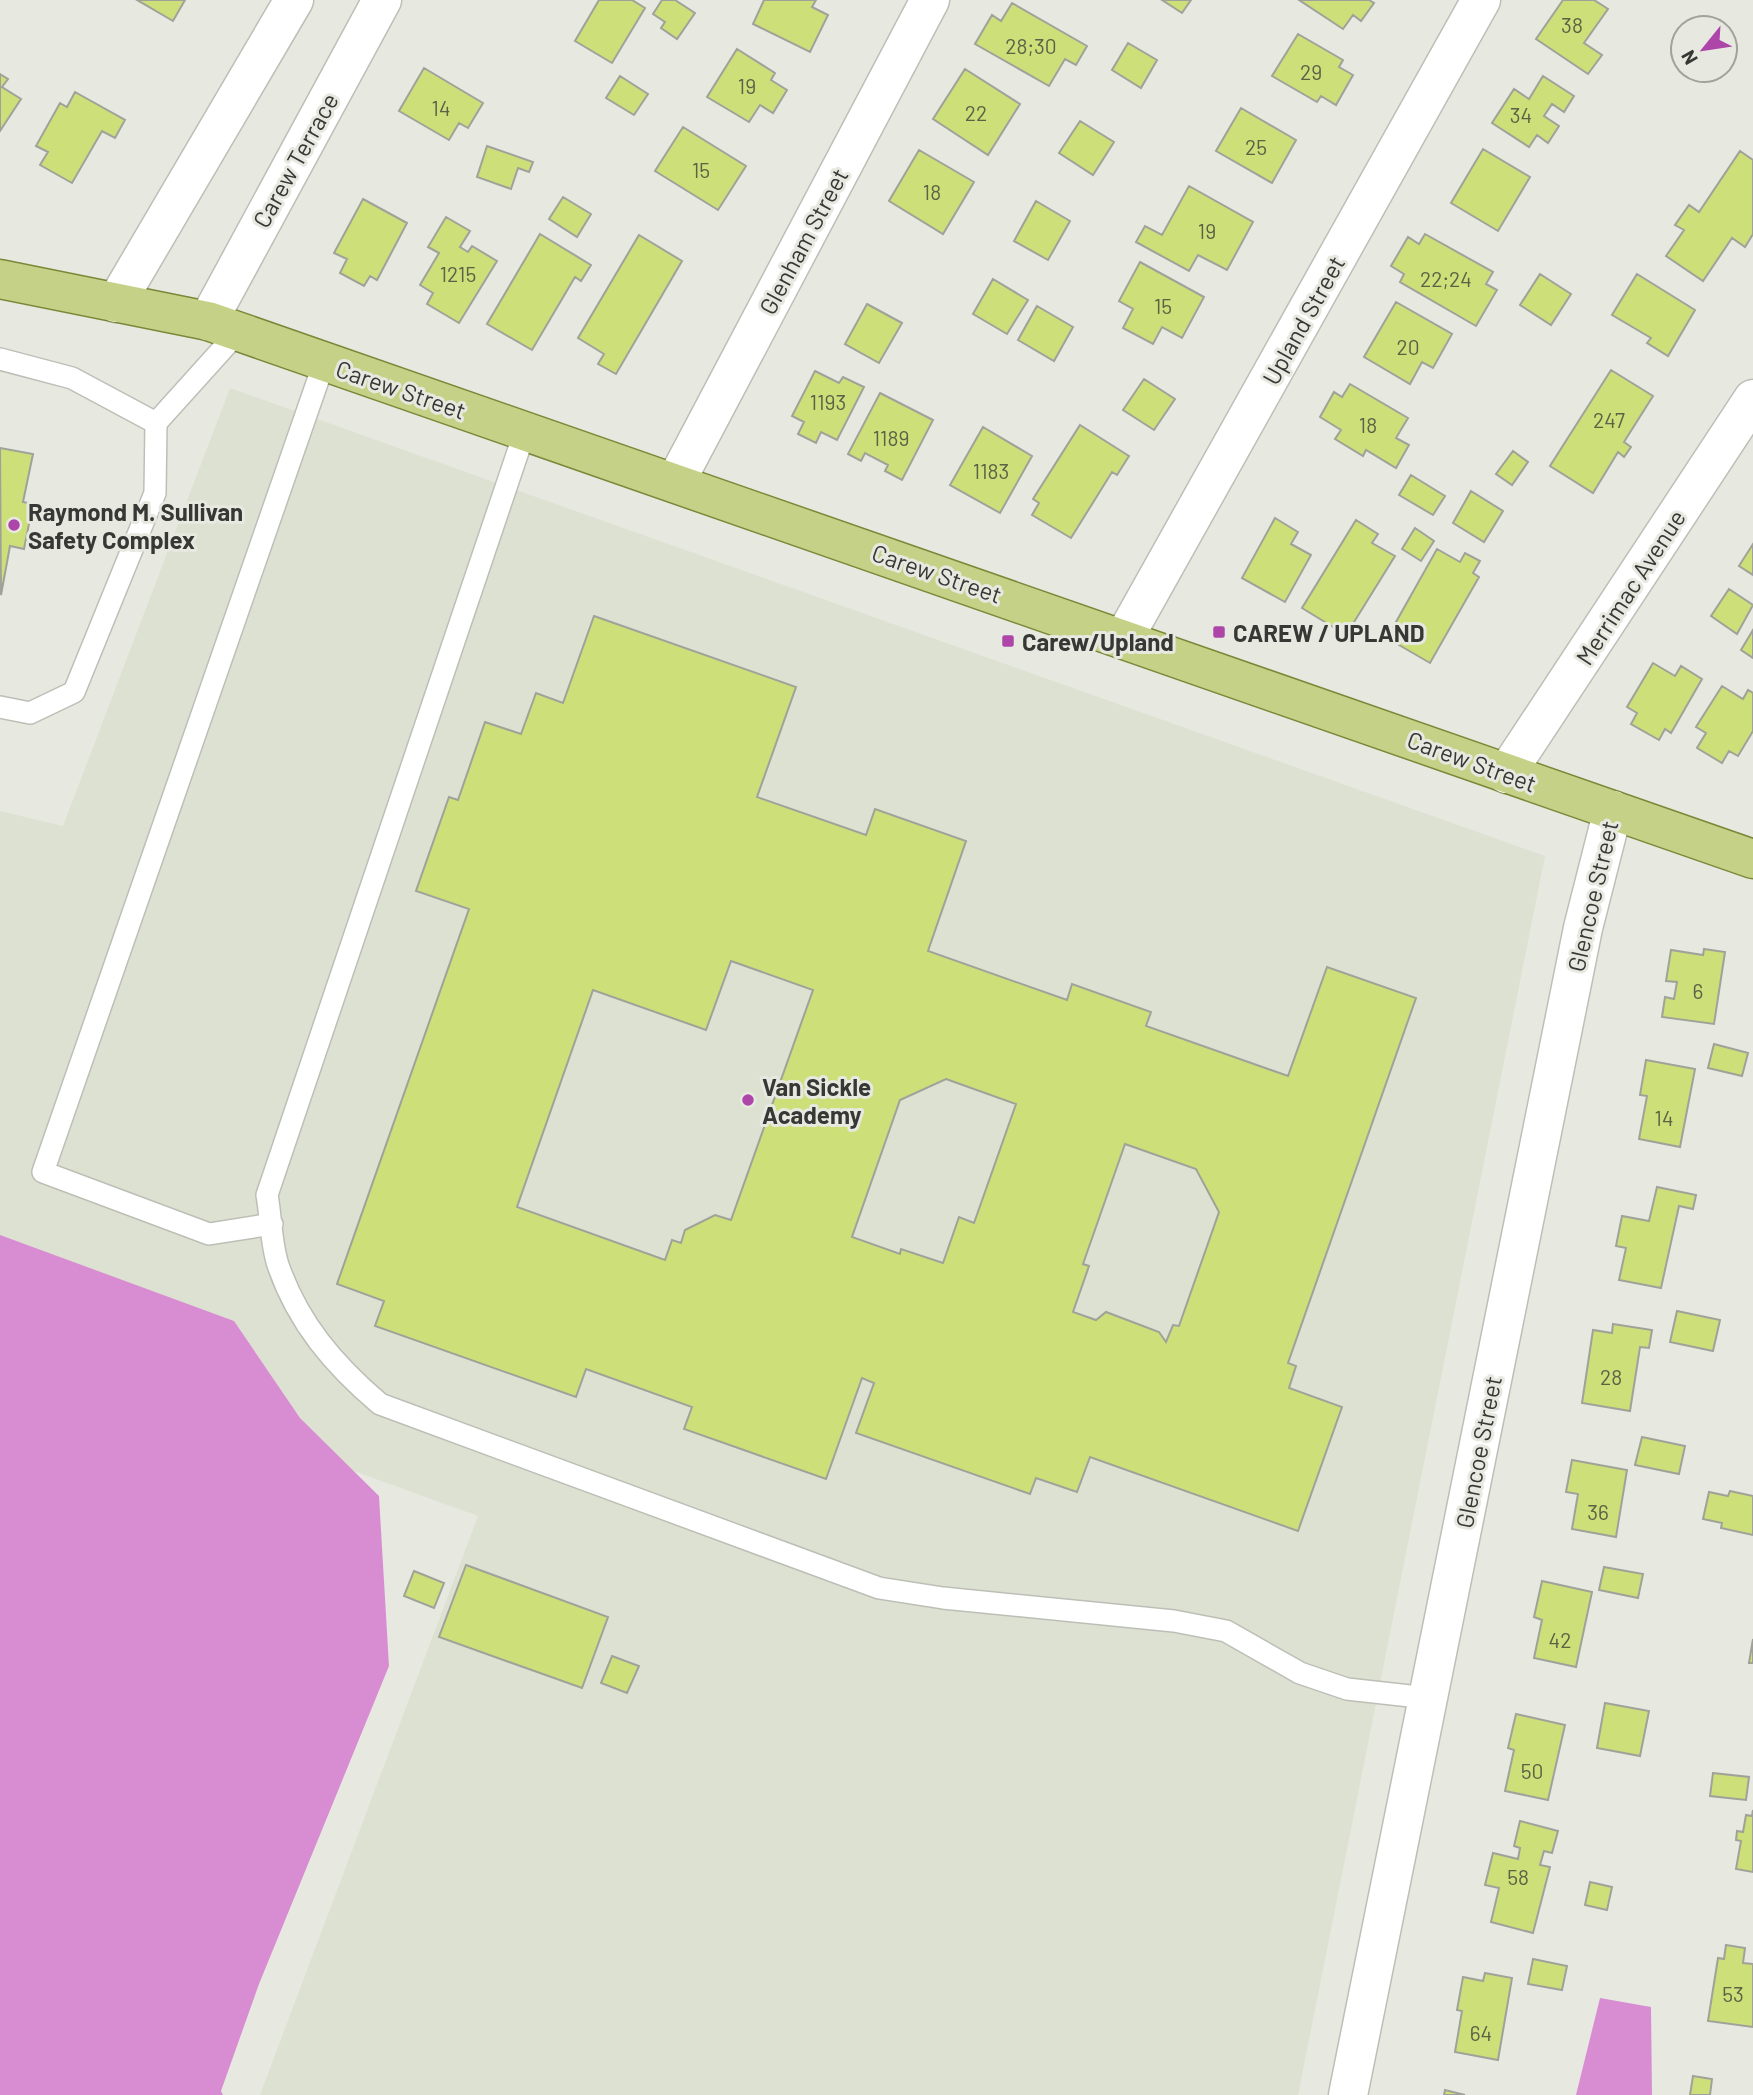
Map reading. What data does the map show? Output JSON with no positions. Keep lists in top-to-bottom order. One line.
{"streets":{"main road":["Carew Street"],"street":["Carew Terrace","Glenham Street","Upland Street","Merrimac Avenue","Glencoe Street"]},"crossings":[["Carew Terrace","Carew Street"],["Glenham Street","Carew Street"],["Upland Street","Carew Street"],["Carew Street","Merrimac Avenue"],["Carew Street","Glencoe Street"]],"places":{"other":["Raymond M. Sullivan Safety Complex","Van Sickle Academy"],"transit":["CAREW / UPLAND","Carew/Upland"]},"house_numbers":["38","28;30","29","19","14","22","34","25","15","18","19","1215","22;24","15","20","1193","247","18","1189","1183","6","14","28","36","42","50","58","53","64"],"north":"bottom left"}
